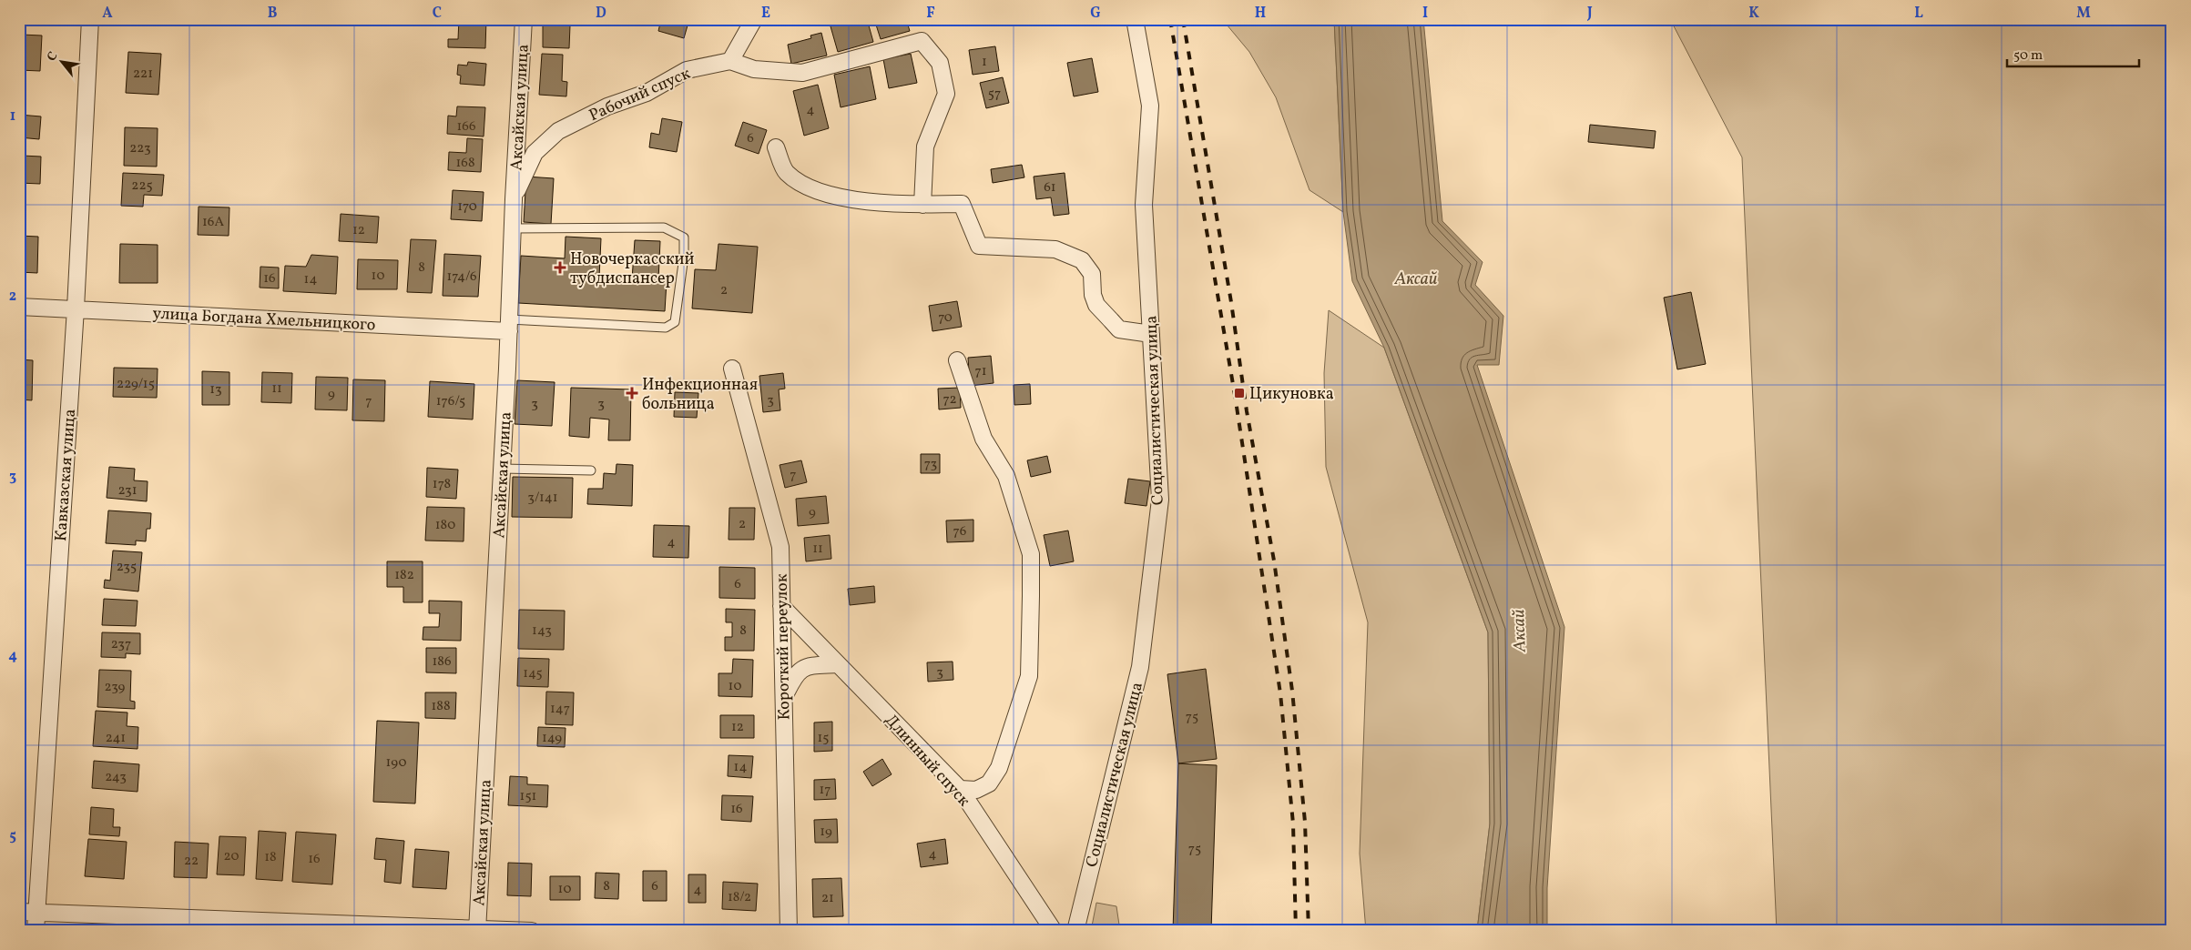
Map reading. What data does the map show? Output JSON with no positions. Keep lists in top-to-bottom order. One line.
{"streets":{"street":["Рабочий спуск","Аксайская улица","улица Богдана Хмельницкого","Социалистическая улица","Кавказская улица","Короткий переулок","Длинный спуск"]},"crossings":[["Рабочий спуск","Аксайская улица"],["Аксайская улица","улица Богдана Хмельницкого"],["улица Богдана Хмельницкого","Кавказская улица"],["Короткий переулок","Длинный спуск"]],"water":["Аксай"],"places":{"health":["Новочеркасский тубдиспансер","Инфекционная больница"],"transit":["Цикуновка"]},"house_numbers":["1","221","57","4","166","6","223","168","225","61","170","16А","12","8","10","174/6","16","14","2","70","71","229/15","11","13","9","72","3","7","176/5","3","3","73","7","178","231","3/141","9","2","180","76","4","11","235","182","6","143","8","237","186","3","145","10","239","188","147","75","12","241","149","15","190","14","243","17","151","16","19","75","4","20","18","16","22","8","6","10","4","18/2","21"],"scale_bar":"50 m","north":"top left","grid":{"columns":["A","B","C","D","E","F","G","H","I","J","K","L","M"],"rows":["1","2","3","4","5"]}}
